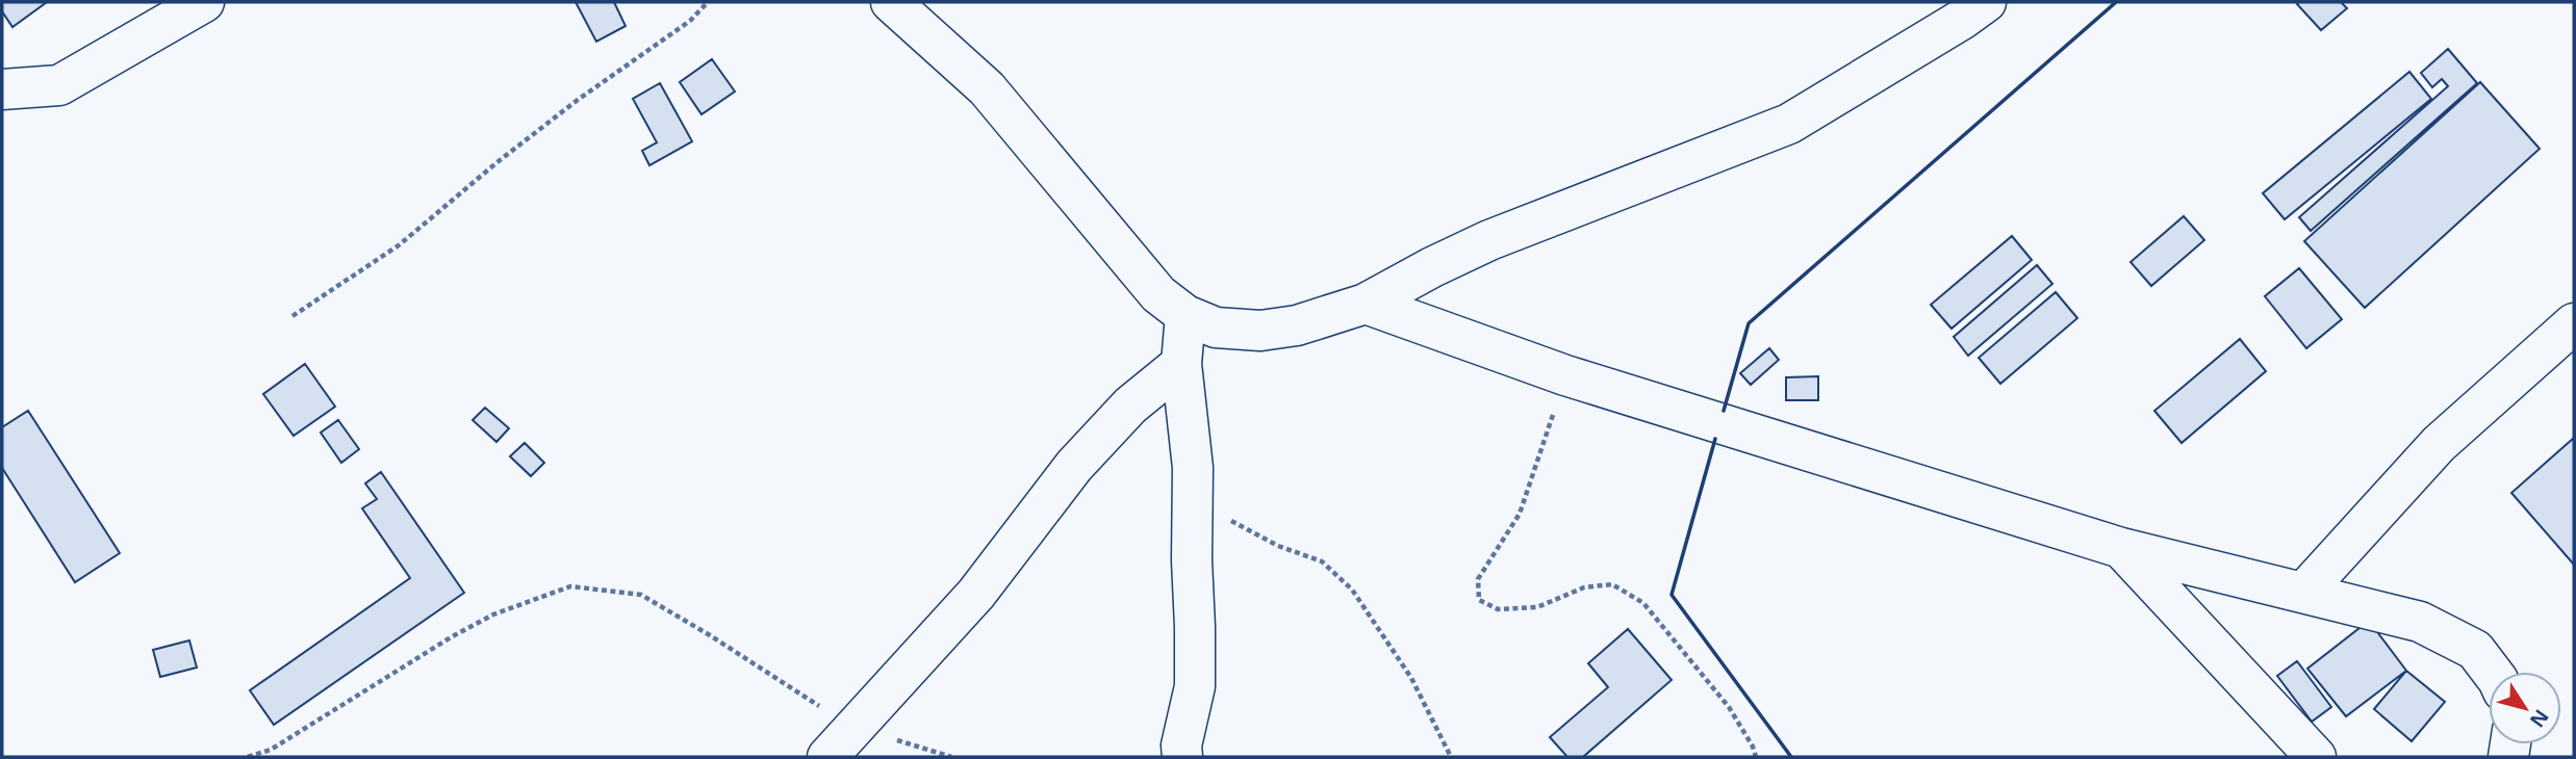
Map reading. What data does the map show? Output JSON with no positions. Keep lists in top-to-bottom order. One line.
{"north":"bottom right"}
